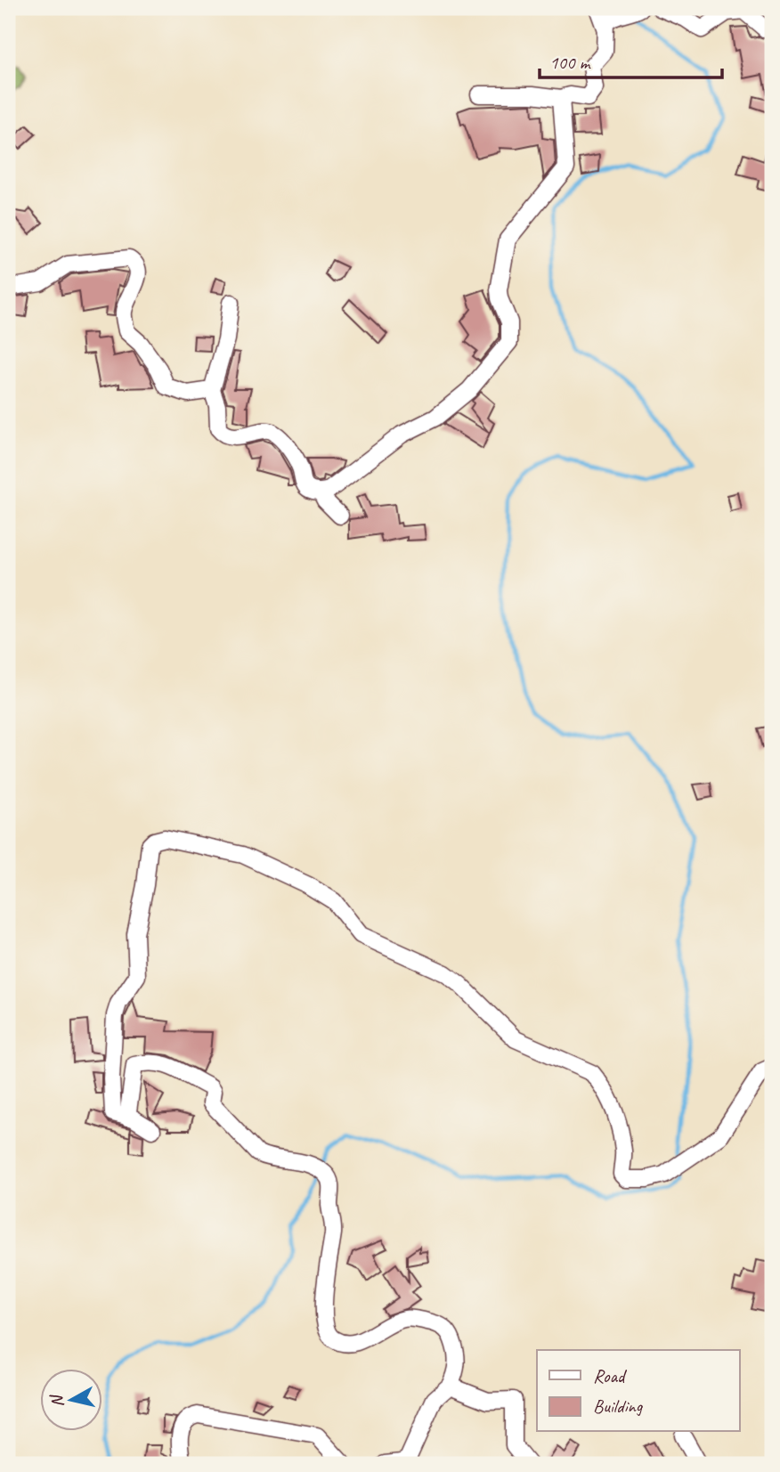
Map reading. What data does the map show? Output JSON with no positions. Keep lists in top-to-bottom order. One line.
{"legend":["Road","Building"],"scale_bar":"100 m","north":"left"}
